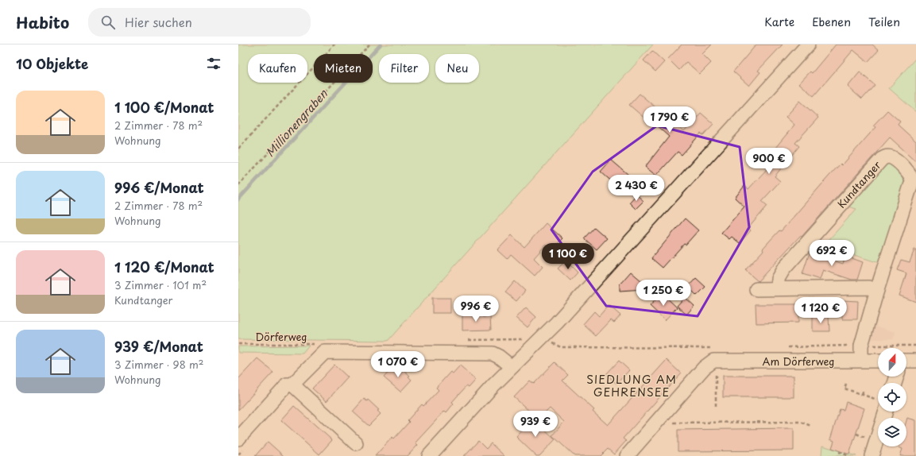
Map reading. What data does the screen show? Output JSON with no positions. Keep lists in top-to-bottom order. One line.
{"streets":{"street":["Kundtanger","Am Dörferweg"],"path":["Dörferweg"]},"crossings":[["Kundtanger","Am Dörferweg"]],"districts":["SIEDLUNG AM GEHRENSEE"],"water":["Millionengraben"],"north":"top","page":{"header":"Habito","search":"Hier suchen","nav":["Karte","Ebenen","Teilen"],"heading":"10 Objekte","chip":["Kaufen","Mieten","Filter","Neu"],"list":[{"name":"1 100 €/Monat","note":"2 Zimmer · 78 m² · Wohnung"},{"name":"996 €/Monat","note":"2 Zimmer · 78 m² · Wohnung"},{"name":"1 120 €/Monat","note":"3 Zimmer · 101 m² · Kundtanger"},{"name":"939 €/Monat","note":"3 Zimmer · 98 m² · Wohnung"}],"price":["1 790 €","900 €","2 430 €","692 €","1 100 €","1 250 €","996 €","1 120 €","1 070 €","939 €"]}}
